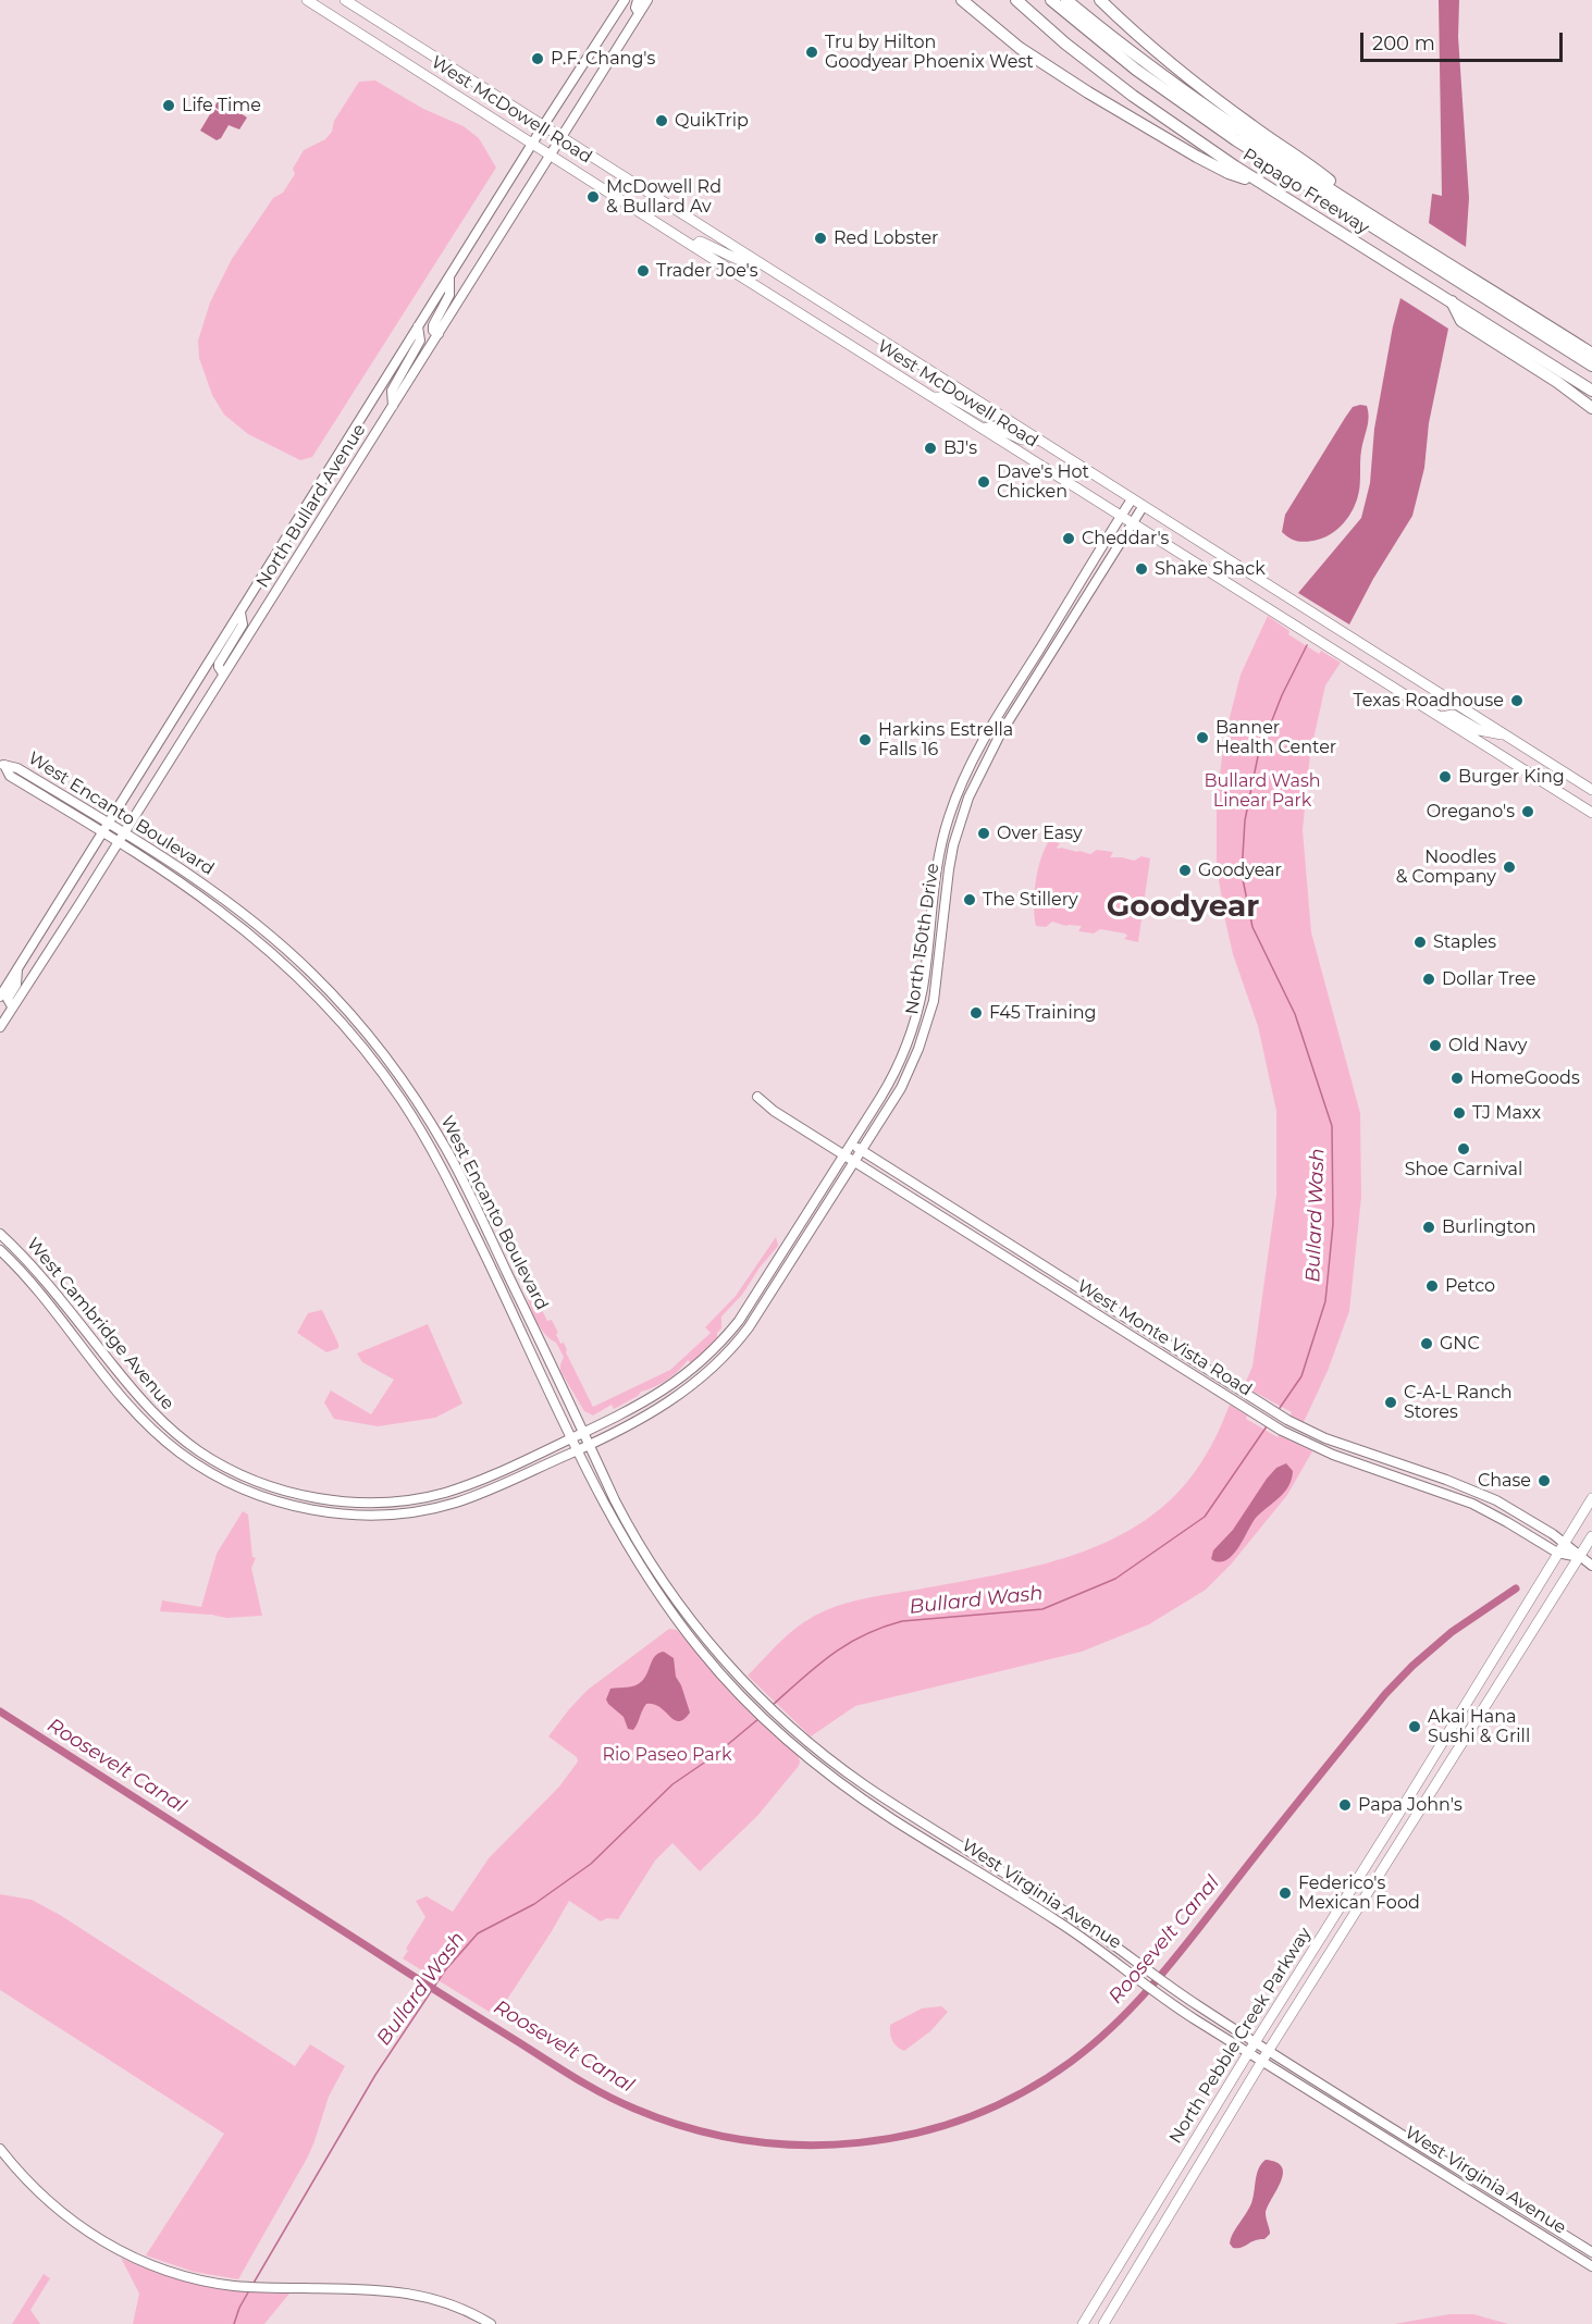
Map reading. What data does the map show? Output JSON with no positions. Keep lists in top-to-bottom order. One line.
{"streets":{"highway":["Papago Freeway"],"main road":["West McDowell Road","North Bullard Avenue","West Encanto Boulevard","North 150th Drive","West Cambridge Avenue","West Monte Vista Road","West Virginia Avenue","North Pebble Creek Parkway"]},"crossings":[["West McDowell Road","North Bullard Avenue"],["West McDowell Road","North 150th Drive"],["North Bullard Avenue","West Encanto Boulevard"],["West Encanto Boulevard","North 150th Drive"],["West Encanto Boulevard","West Cambridge Avenue"],["West Encanto Boulevard","West Virginia Avenue"],["North 150th Drive","West Cambridge Avenue"],["North 150th Drive","West Monte Vista Road"],["North 150th Drive","West Virginia Avenue"],["West Cambridge Avenue","West Virginia Avenue"],["West Monte Vista Road","North Pebble Creek Parkway"],["West Virginia Avenue","North Pebble Creek Parkway"]],"districts":["Goodyear"],"water":["Bullard Wash","Roosevelt Canal"],"parks":["Bullard Wash Linear Park","Rio Paseo Park"],"places":["Tru by Hilton Goodyear Phoenix West","P.F. Chang's","Life Time","QuikTrip","McDowell Rd & Bullard Av","Red Lobster","Trader Joe's","BJ's","Dave's Hot Chicken","Cheddar's","Shake Shack","Texas Roadhouse","Banner Health Center","Harkins Estrella Falls 16","Burger King","Oregano's","Over Easy","Noodles & Company","Goodyear","The Stillery","Staples","Dollar Tree","F45 Training","Old Navy","HomeGoods","TJ Maxx","Shoe Carnival","Burlington","Petco","GNC","C-A-L Ranch Stores","Chase","Akai Hana Sushi & Grill","Papa John's","Federico's Mexican Food"],"scale_bar":"200 m"}
